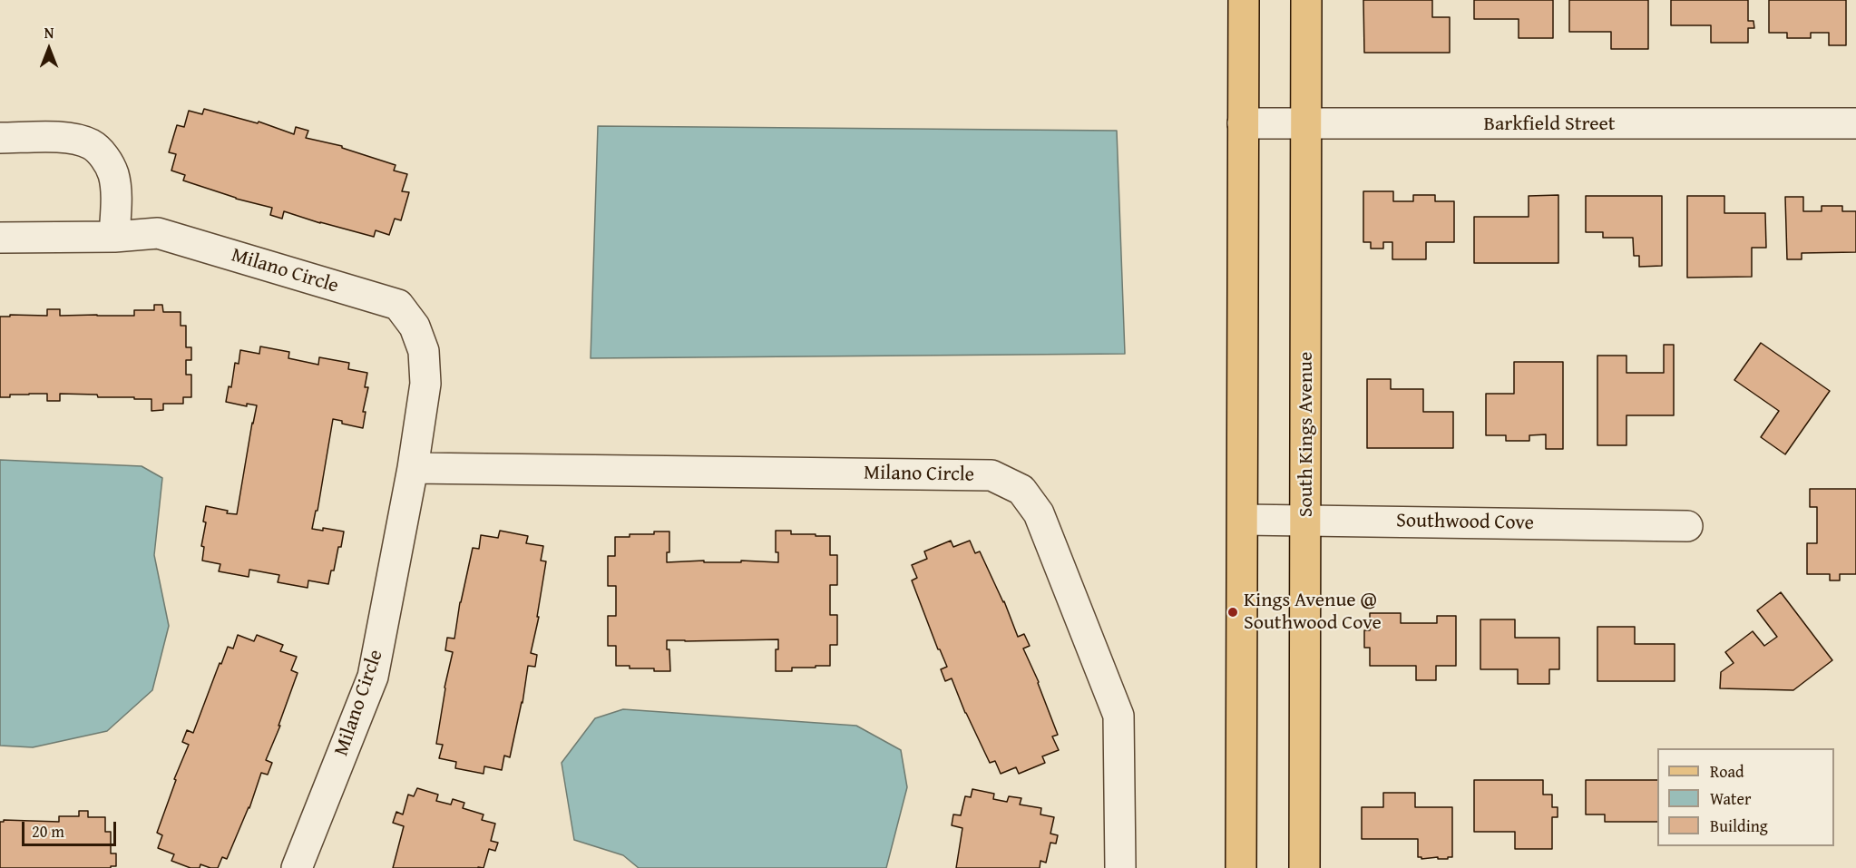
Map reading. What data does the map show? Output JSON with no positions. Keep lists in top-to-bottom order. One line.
{"streets":{"main road":["South Kings Avenue"],"street":["Barkfield Street","Milano Circle","Southwood Cove"]},"crossings":[["Barkfield Street","South Kings Avenue"],["South Kings Avenue","Southwood Cove"]],"places":["Kings Avenue @ Southwood Cove"],"legend":["Road","Water","Building"],"scale_bar":"20 m","north":"top"}
